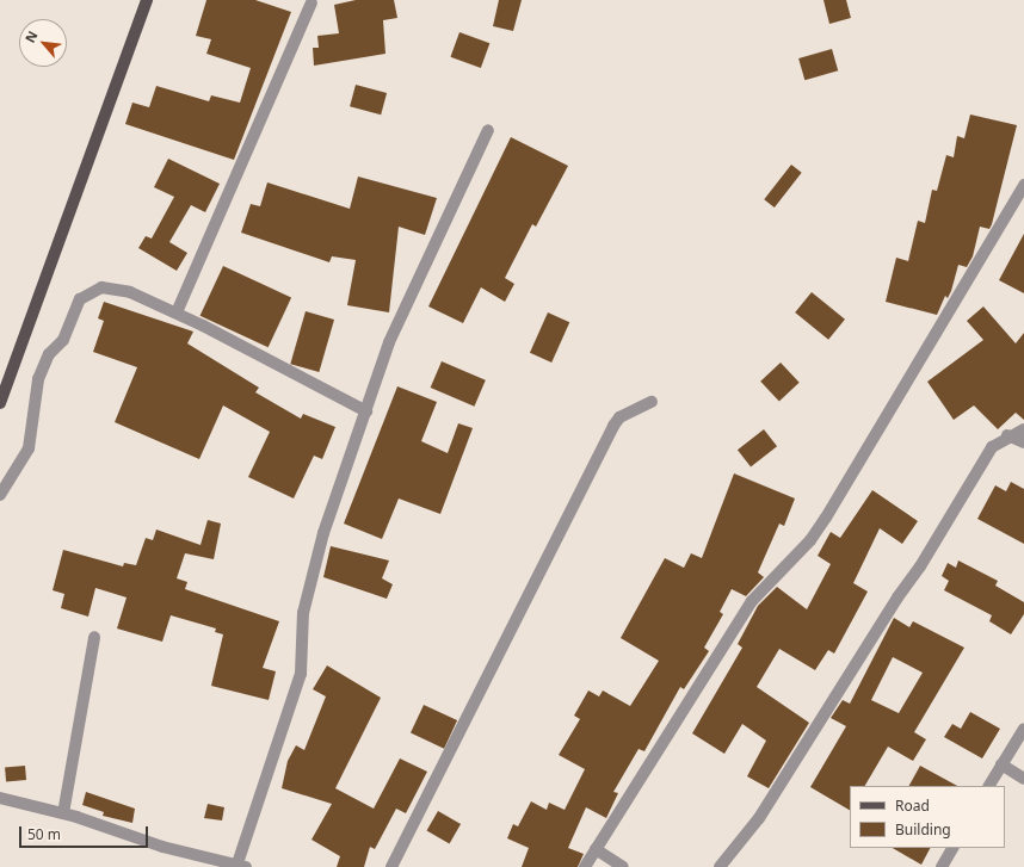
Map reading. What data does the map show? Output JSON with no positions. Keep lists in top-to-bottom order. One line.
{"legend":["Road","Building"],"scale_bar":"50 m","north":"top left"}
